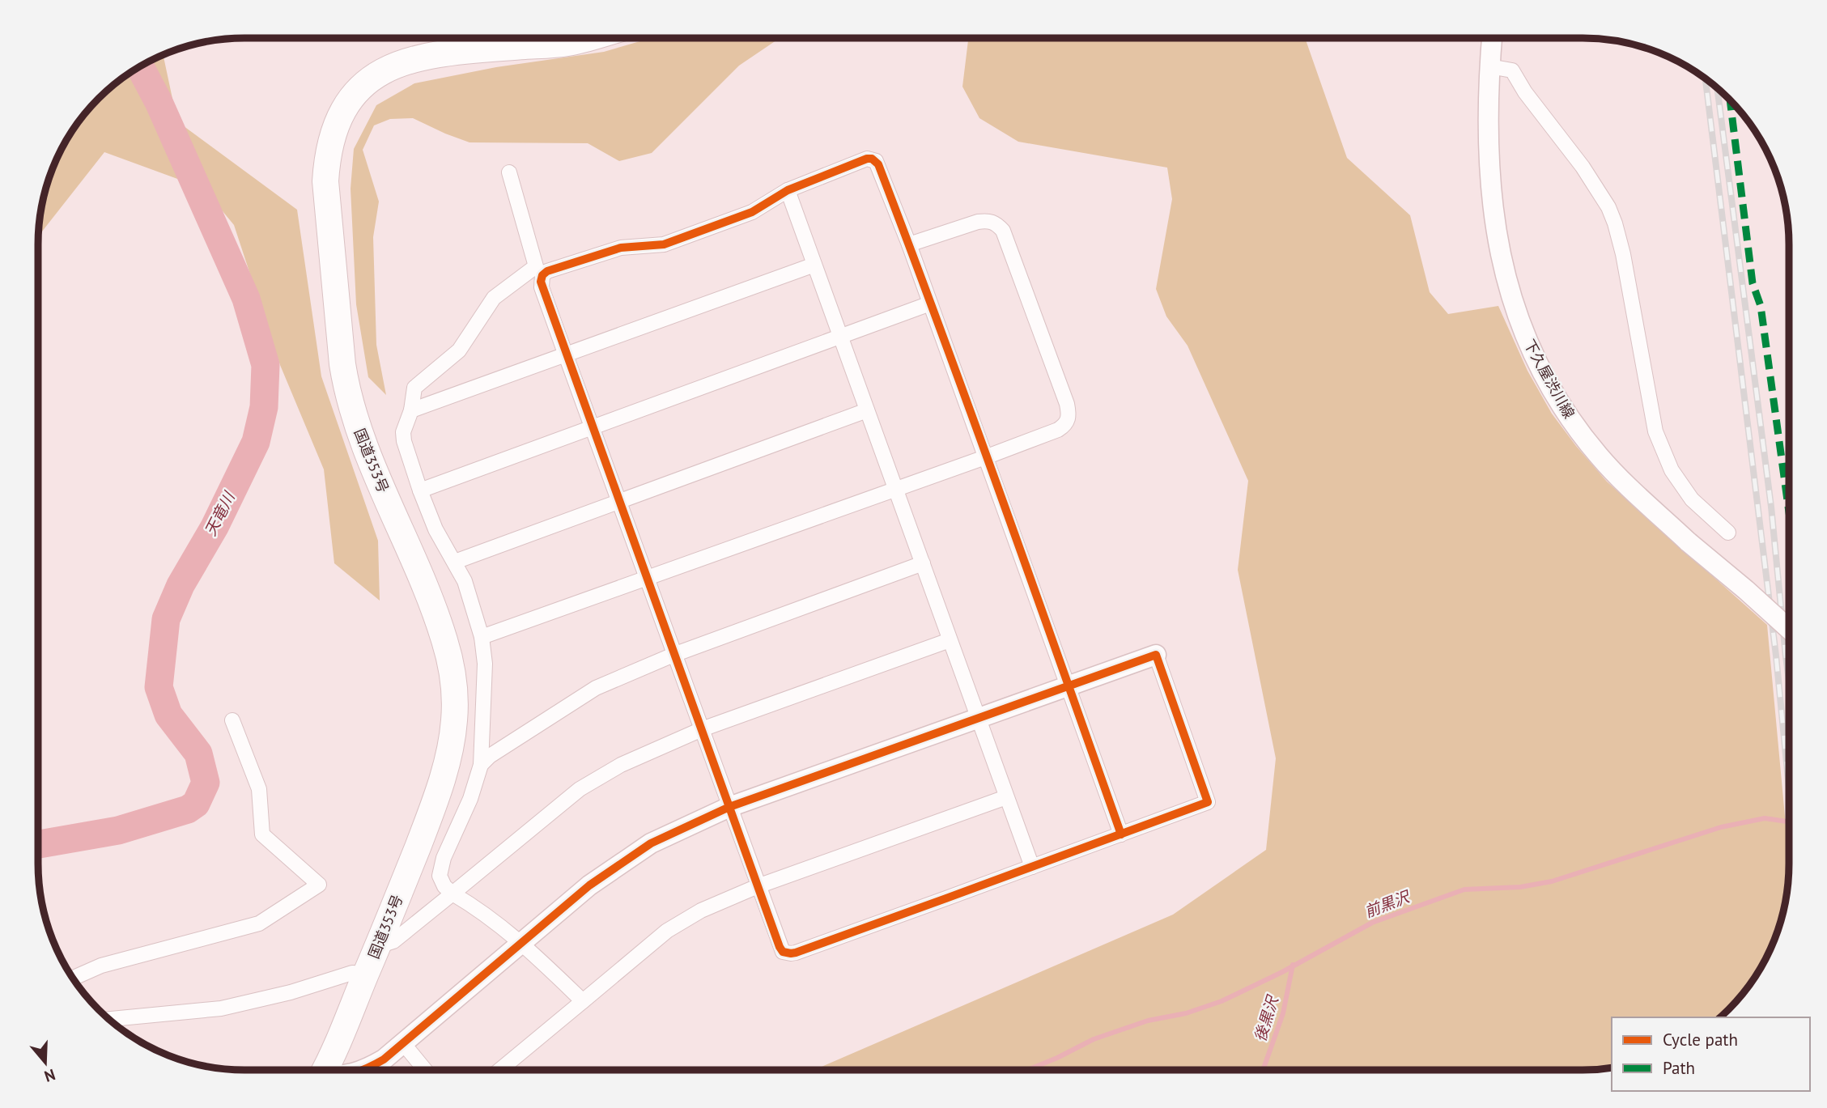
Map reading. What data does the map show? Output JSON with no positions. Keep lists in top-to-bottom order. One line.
{"streets":{"highway":["国道353号"],"street":["下久屋渋川線"]},"water":["天竜川","前黒沢","後黒沢"],"legend":["Cycle path","Path"],"north":"bottom"}
